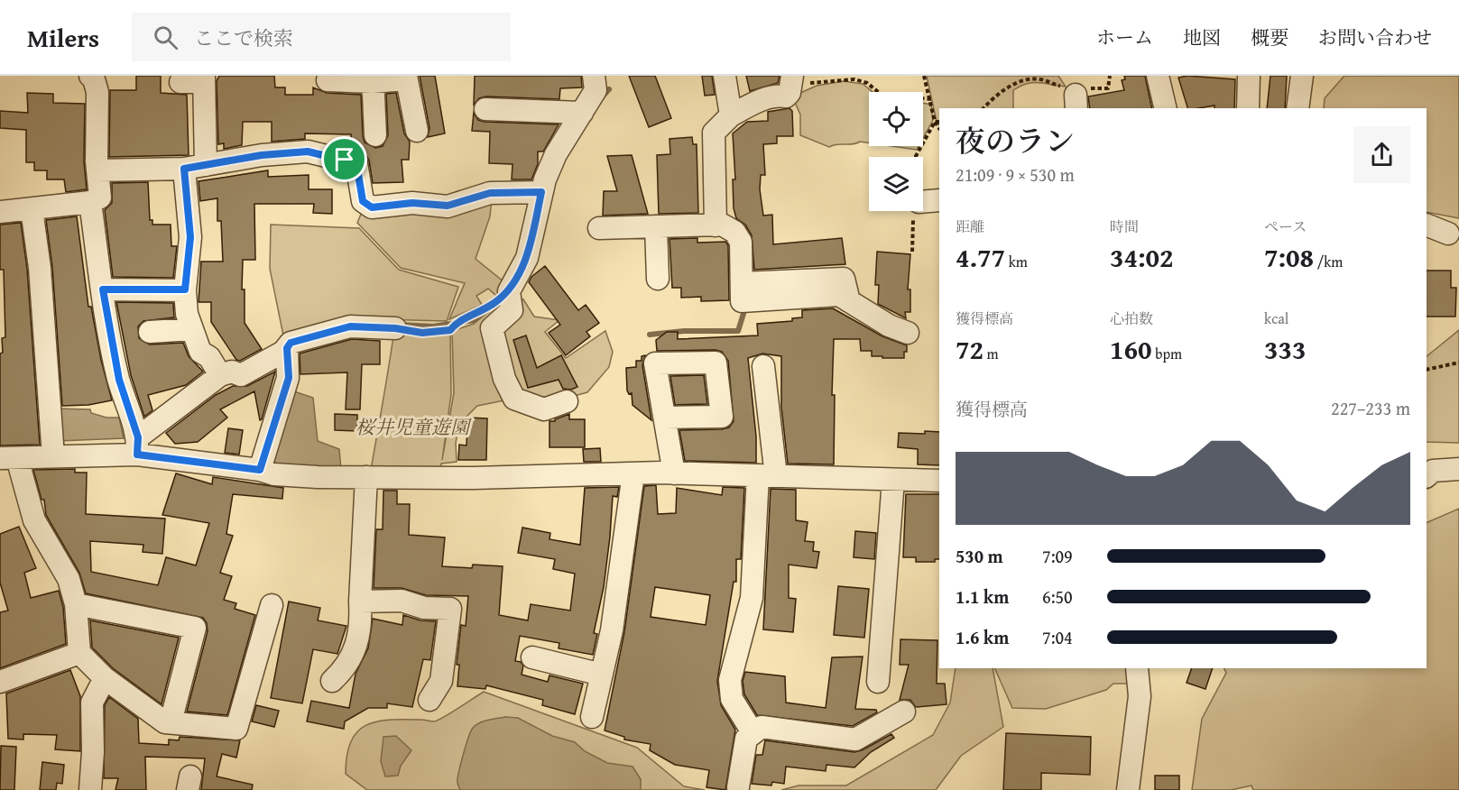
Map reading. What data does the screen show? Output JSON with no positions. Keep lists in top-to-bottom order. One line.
{"parks":["桜井児童遊園"],"page":{"header":"Milers","search":"ここで検索","nav":["ホーム","地図","概要","お問い合わせ"],"heading":["夜のラン","21:09 · 9 × 530 m"],"stats":[["距離","4.77 km"],["時間","34:02"],["ペース","7:08 /km"],["獲得標高","72 m"],["心拍数","160 bpm"],["kcal","333"]],"chart":["獲得標高","227–233 m"],"list":[{"name":"530 m","note":"7:09"},{"name":"1.1 km","note":"6:50"},{"name":"1.6 km","note":"7:04"}]}}
